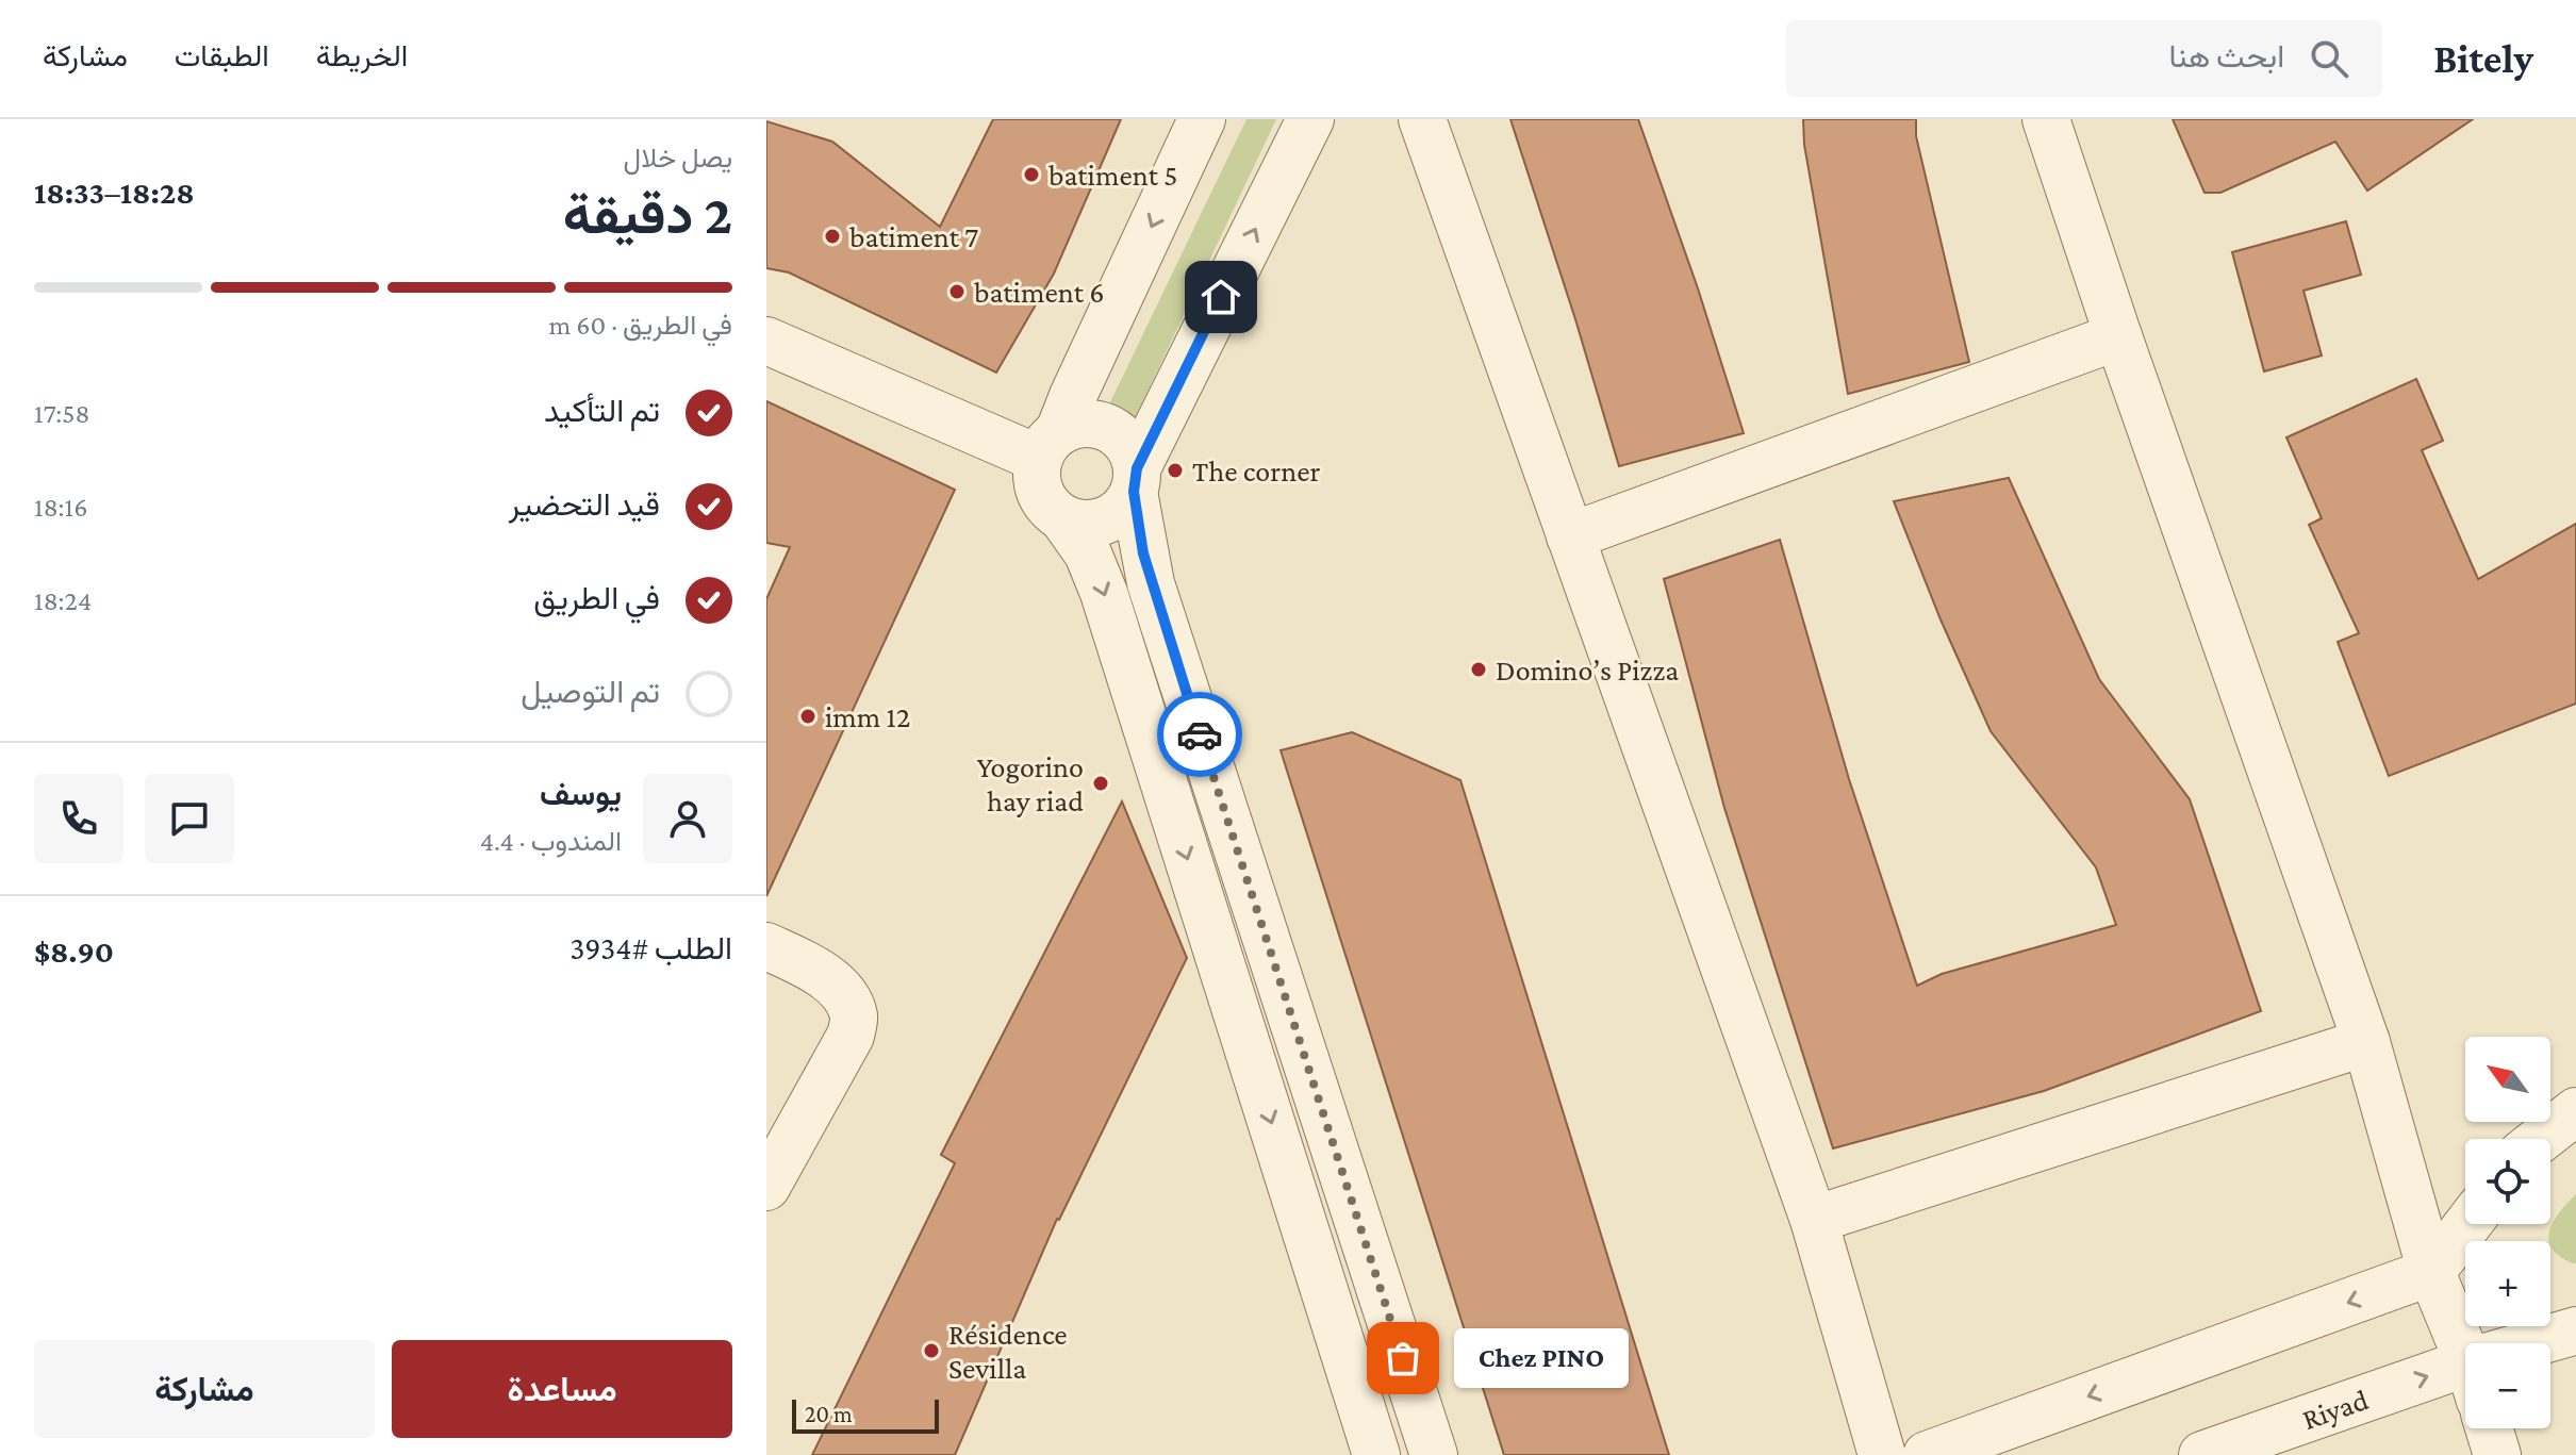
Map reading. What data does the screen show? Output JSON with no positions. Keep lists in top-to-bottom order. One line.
{"streets":{"street":["Riyad"]},"places":["batiment 5","batiment 7","batiment 6","The corner","Domino’s Pizza","imm 12","Yogorino hay riad","Résidence Sevilla","Chez PINO"],"scale_bar":"20 m","north":"top left","page":{"header":"Bitely","search":"ابحث هنا","nav":["الخريطة","الطبقات","مشاركة"],"heading":["2 دقيقة","يصل خلال","18:28–18:33"],"panel":["يوسف","المندوب · 4.4","الطلب #3934","$8.90"],"bar":"في الطريق · 60 m","list":[["تم التأكيد","17:58"],["قيد التحضير","18:16"],["في الطريق","18:24"],"تم التوصيل"],"map_buttons":["+","−"],"buttons":["مساعدة","مشاركة"],"bubble":"Chez PINO","scale":"20 m"}}
